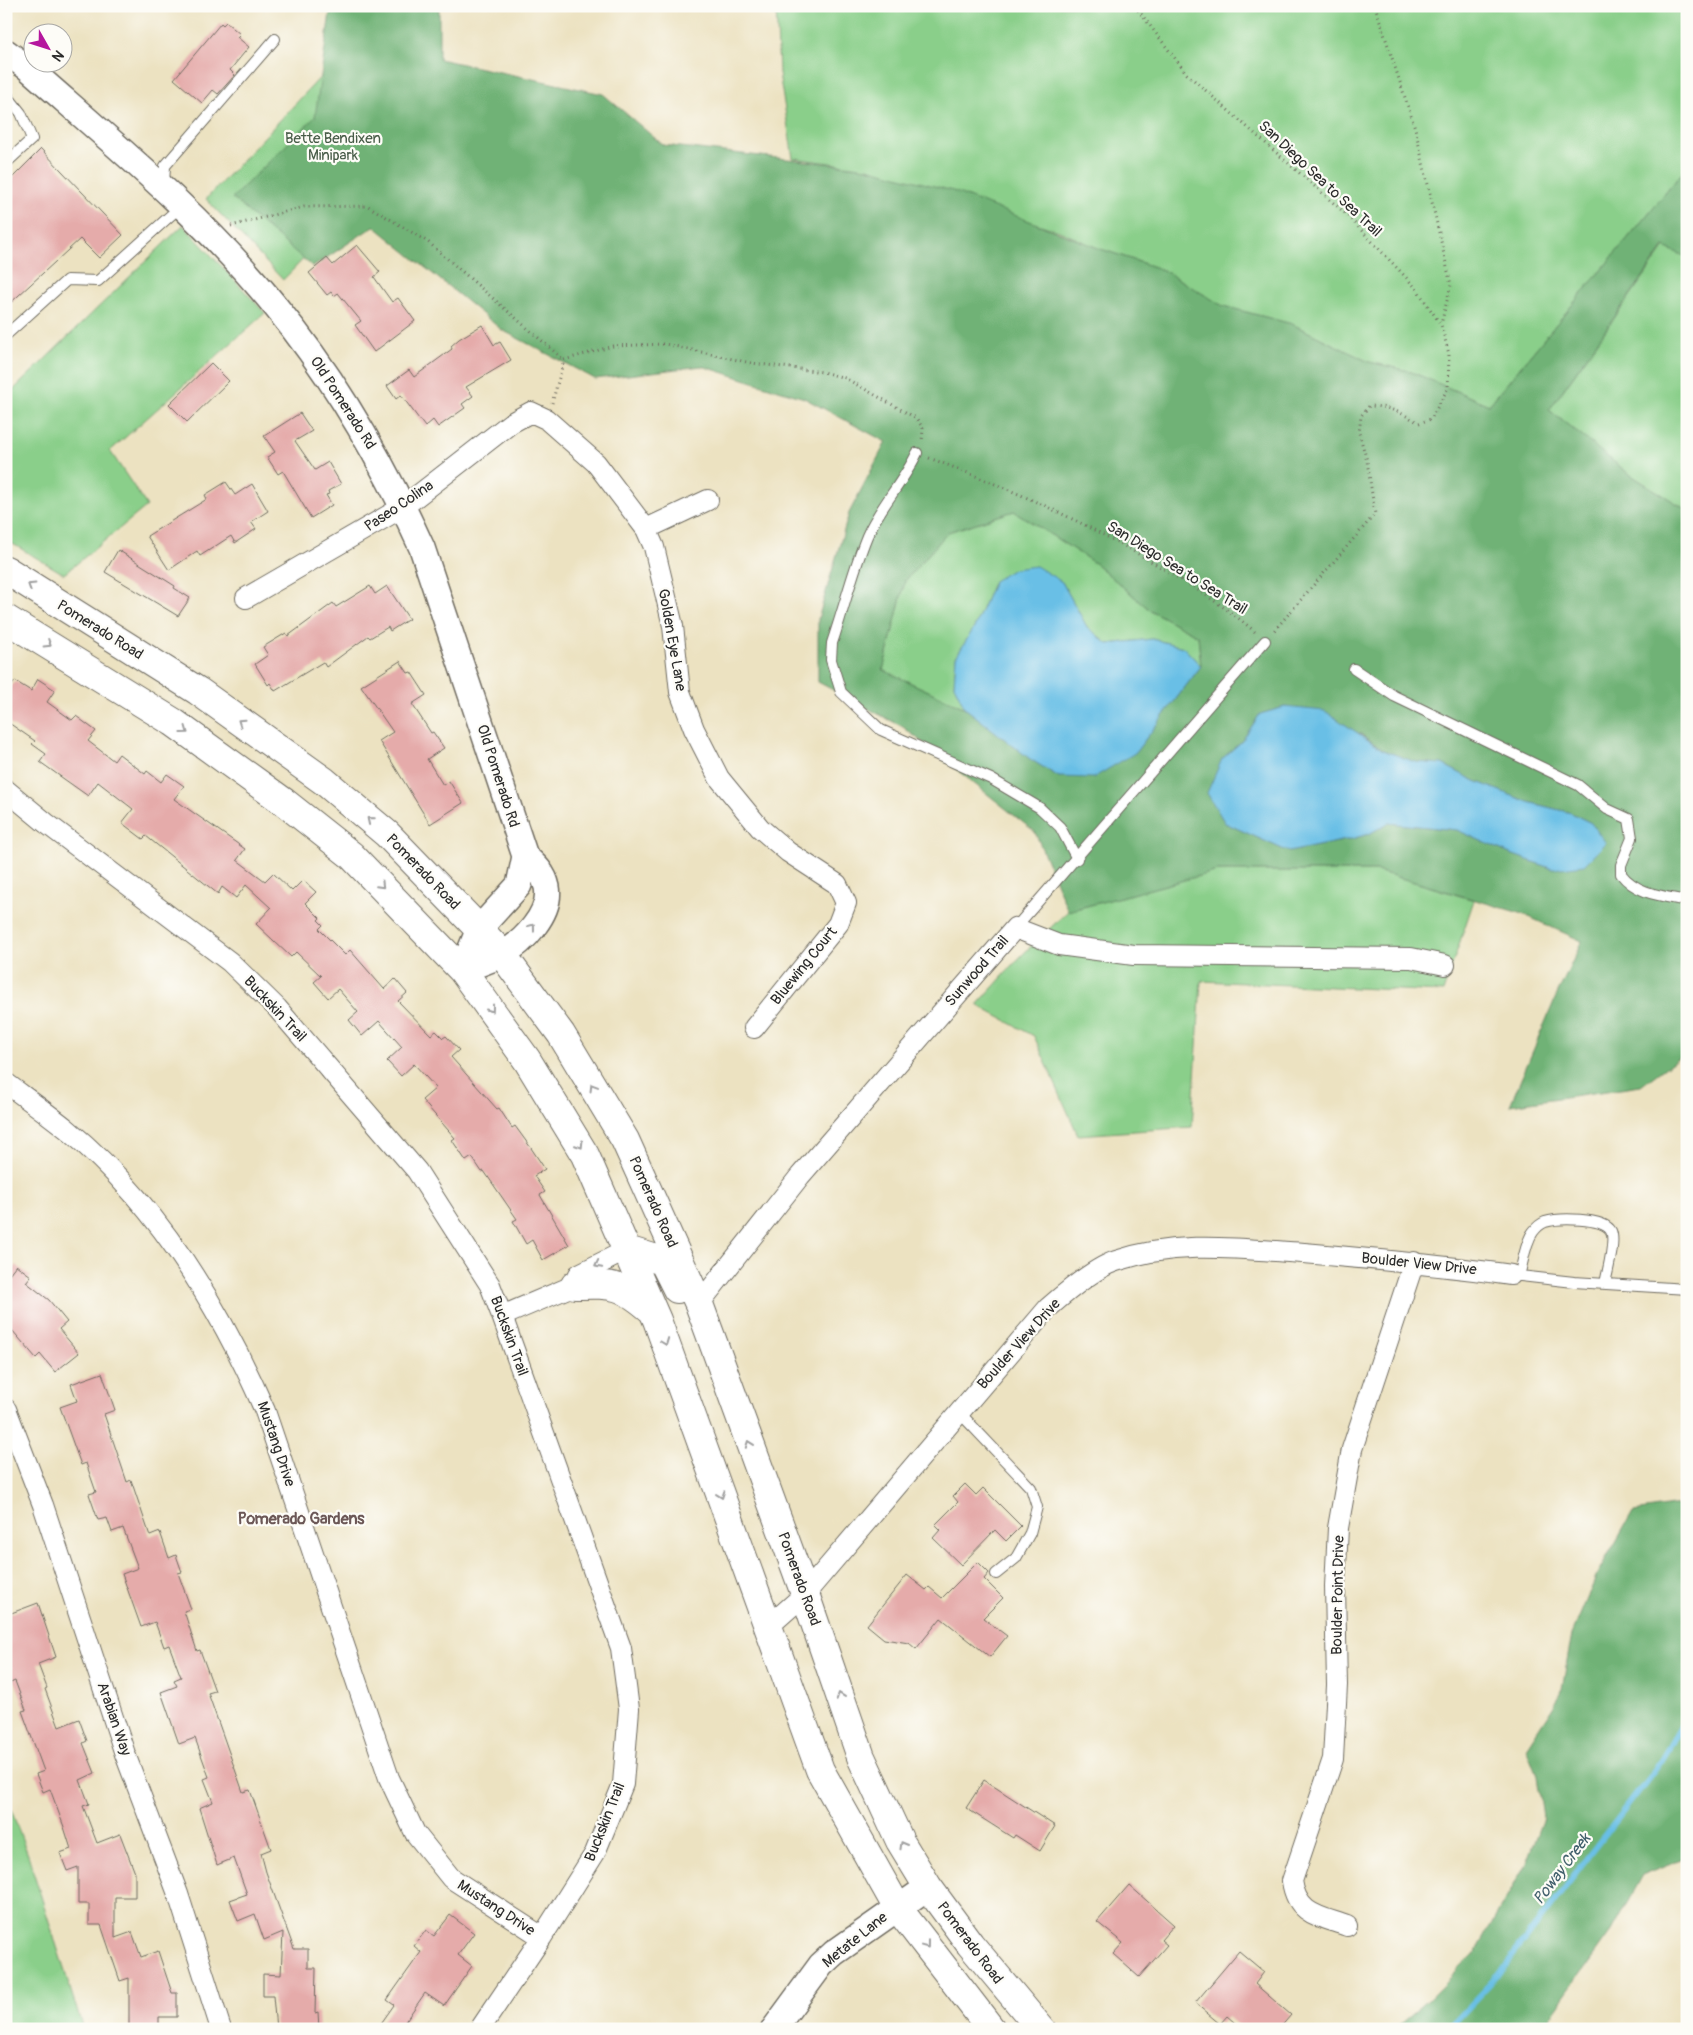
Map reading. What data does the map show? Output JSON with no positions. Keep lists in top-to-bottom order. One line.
{"streets":{"main road":["Pomerado Road"],"street":["Old Pomerado Rd","Paseo Colina","Golden Eye Lane","Bluewing Court","Sunwood Trail","Buckskin Trail","Boulder View Drive","Mustang Drive","Boulder Point Drive","Arabian Way","Metate Lane"],"path":["San Diego Sea to Sea Trail"]},"crossings":[["Old Pomerado Rd","Paseo Colina"],["Old Pomerado Rd","Pomerado Road"],["Paseo Colina","Golden Eye Lane"],["Pomerado Road","Sunwood Trail"],["Pomerado Road","Boulder View Drive"],["Pomerado Road","Metate Lane"],["Golden Eye Lane","Bluewing Court"],["Buckskin Trail","Mustang Drive"],["Boulder View Drive","Boulder Point Drive"]],"districts":["Pomerado Gardens"],"water":["Poway Creek"],"parks":["Bette Bendixen Minipark"],"north":"bottom right"}
